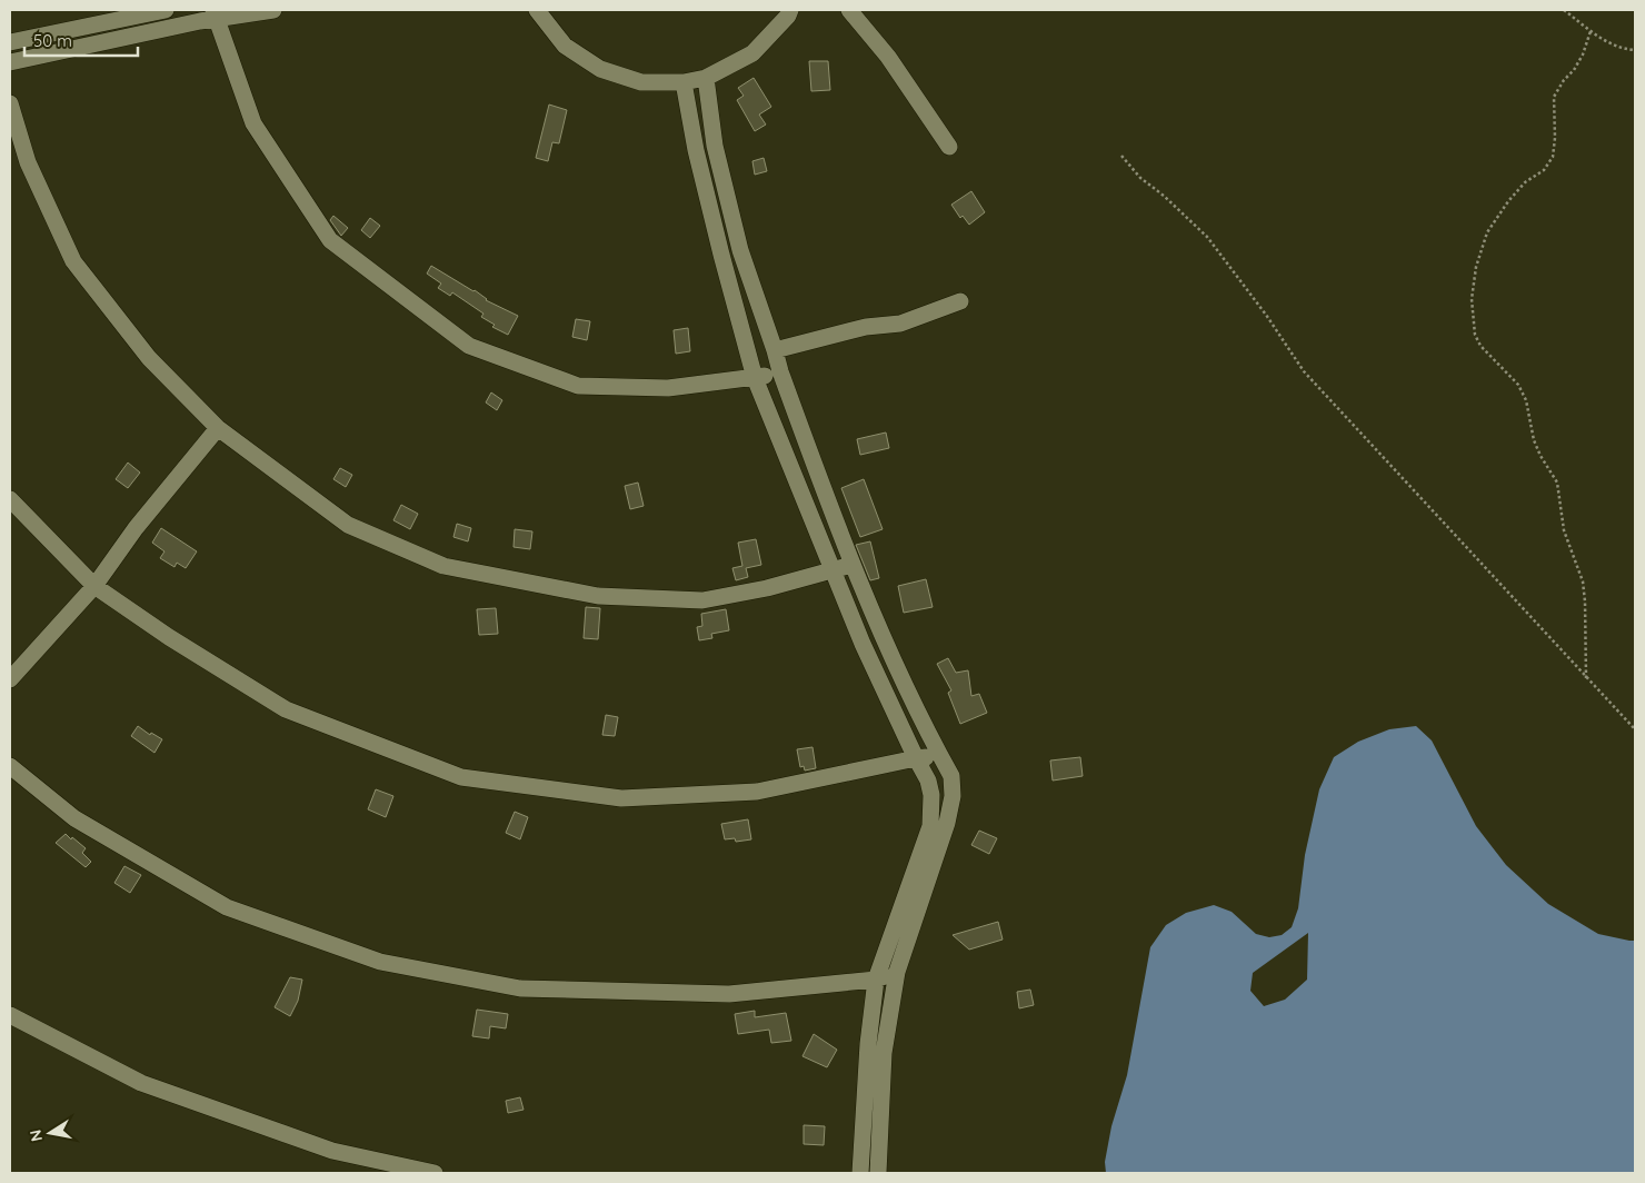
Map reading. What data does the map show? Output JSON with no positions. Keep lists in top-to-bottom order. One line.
{"scale_bar":"50 m","north":"left"}
